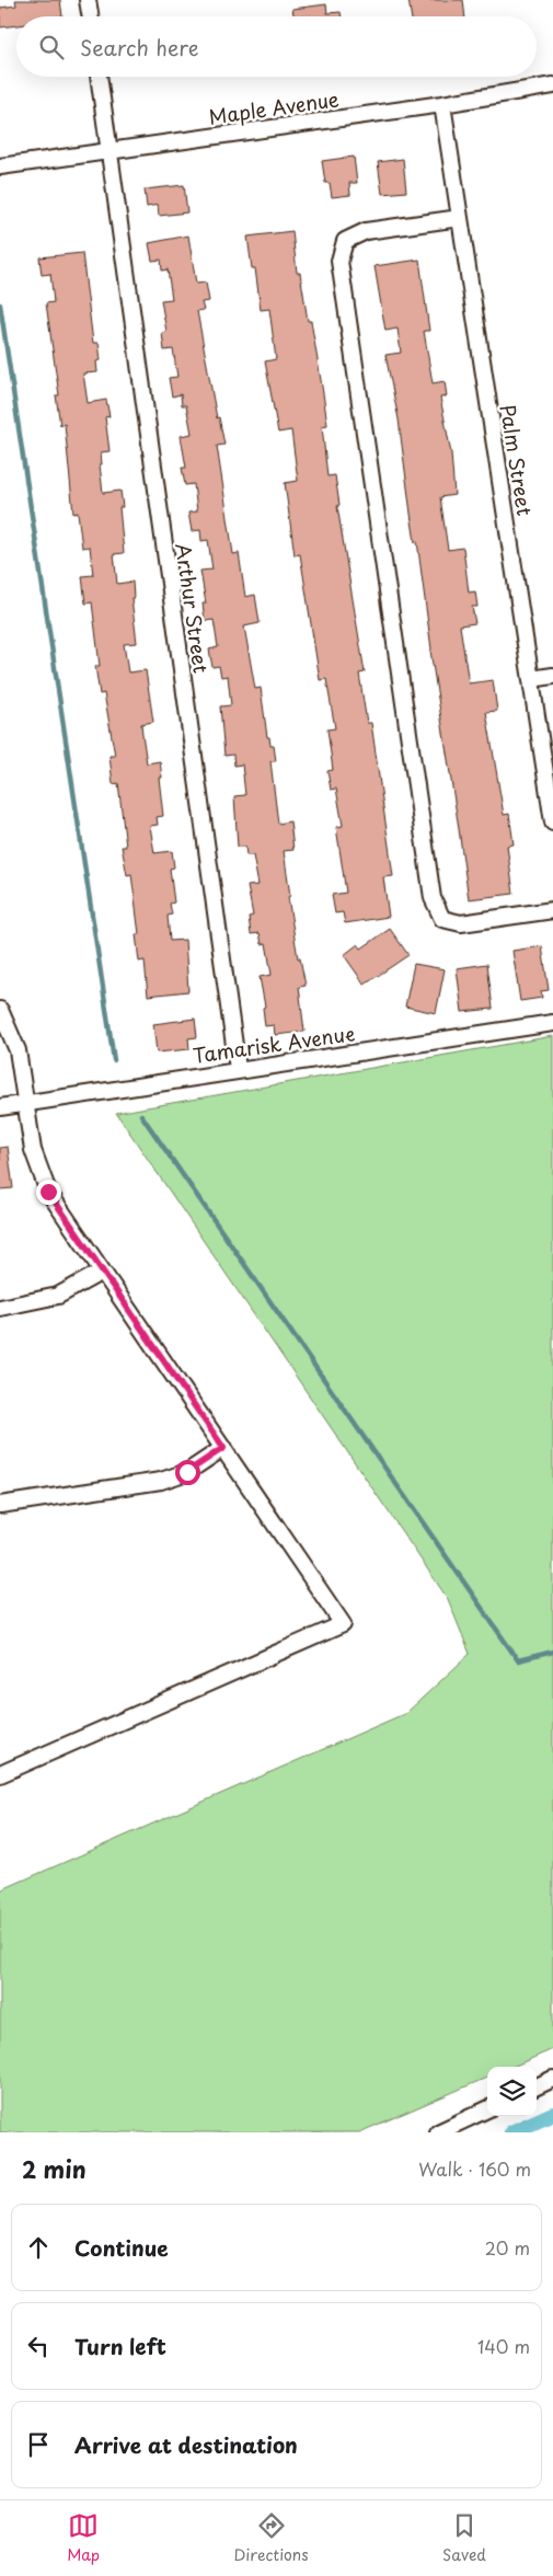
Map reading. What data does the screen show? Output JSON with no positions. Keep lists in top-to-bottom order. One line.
{"streets":{"street":["Maple Avenue","Palm Street","Arthur Street","Tamarisk Avenue"]},"crossings":[["Maple Avenue","Palm Street"],["Maple Avenue","Arthur Street"],["Arthur Street","Tamarisk Avenue"]],"page":{"search":"Search here","heading":["2 min","Walk · 160 m"],"list":[["Continue","20 m"],["Turn left","140 m"],"Arrive at destination"],"nav":["Map","Directions","Saved"]}}
